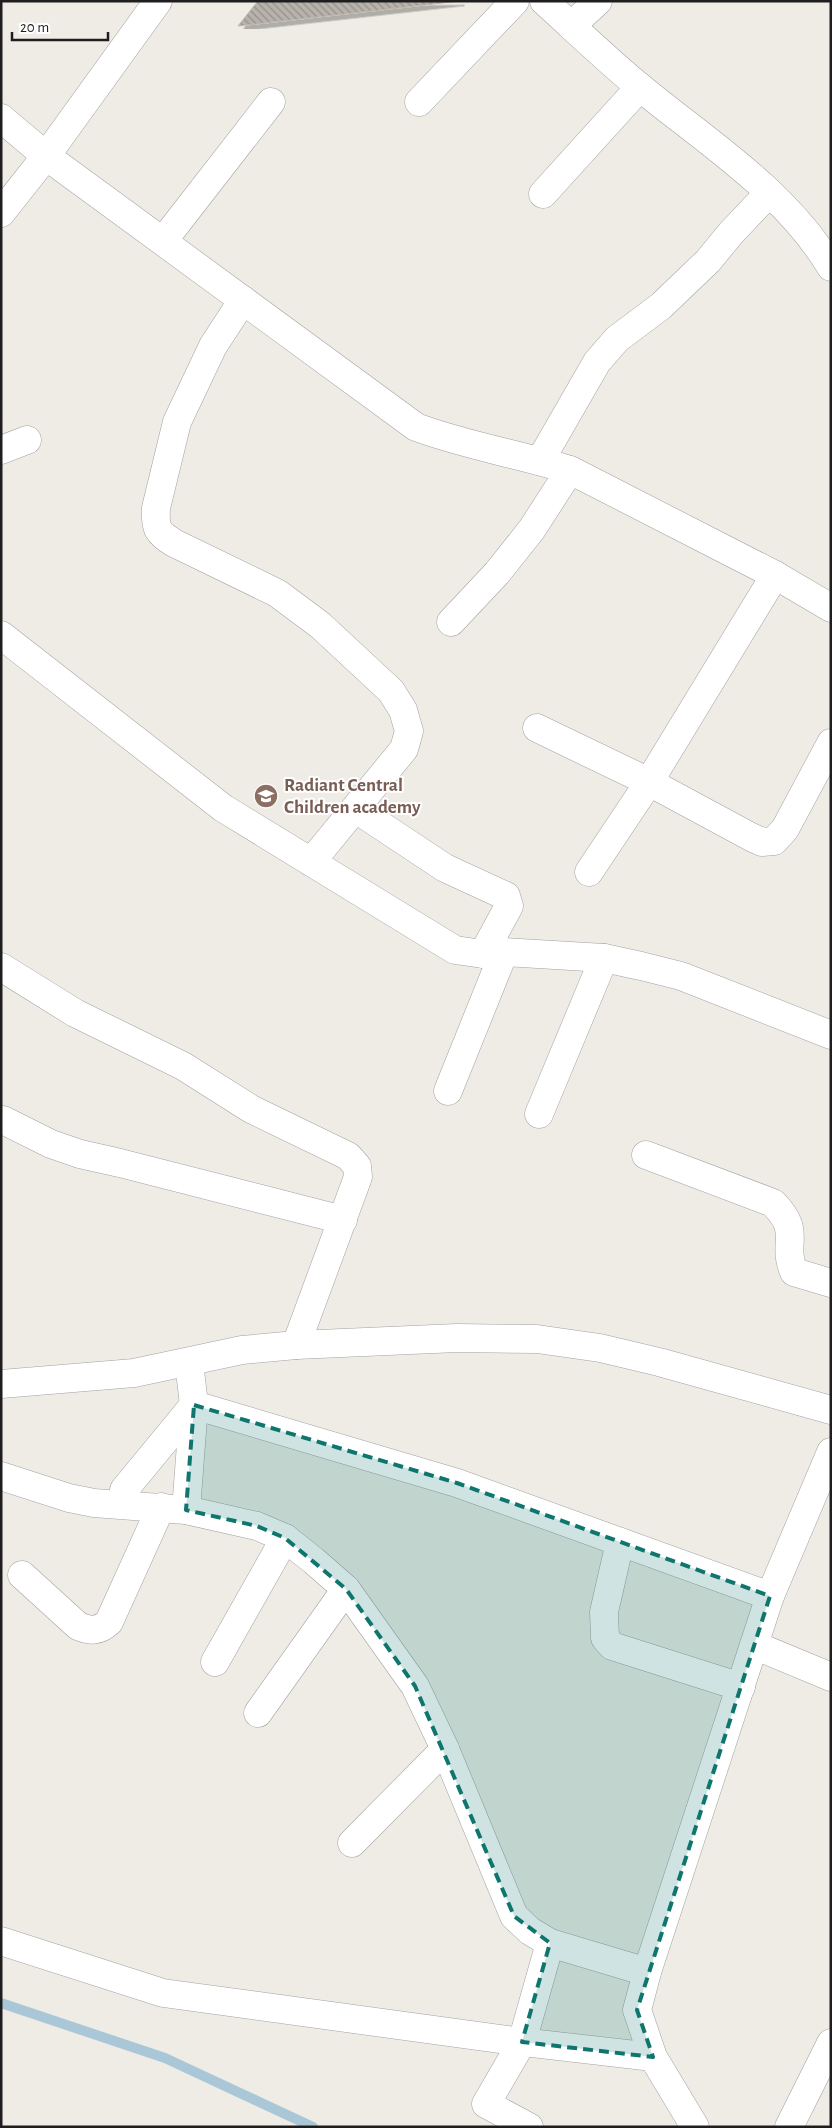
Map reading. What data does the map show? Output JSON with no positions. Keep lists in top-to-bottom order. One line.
{"places":{"school or university":["Radiant Central Children academy"]},"scale_bar":"20 m"}
